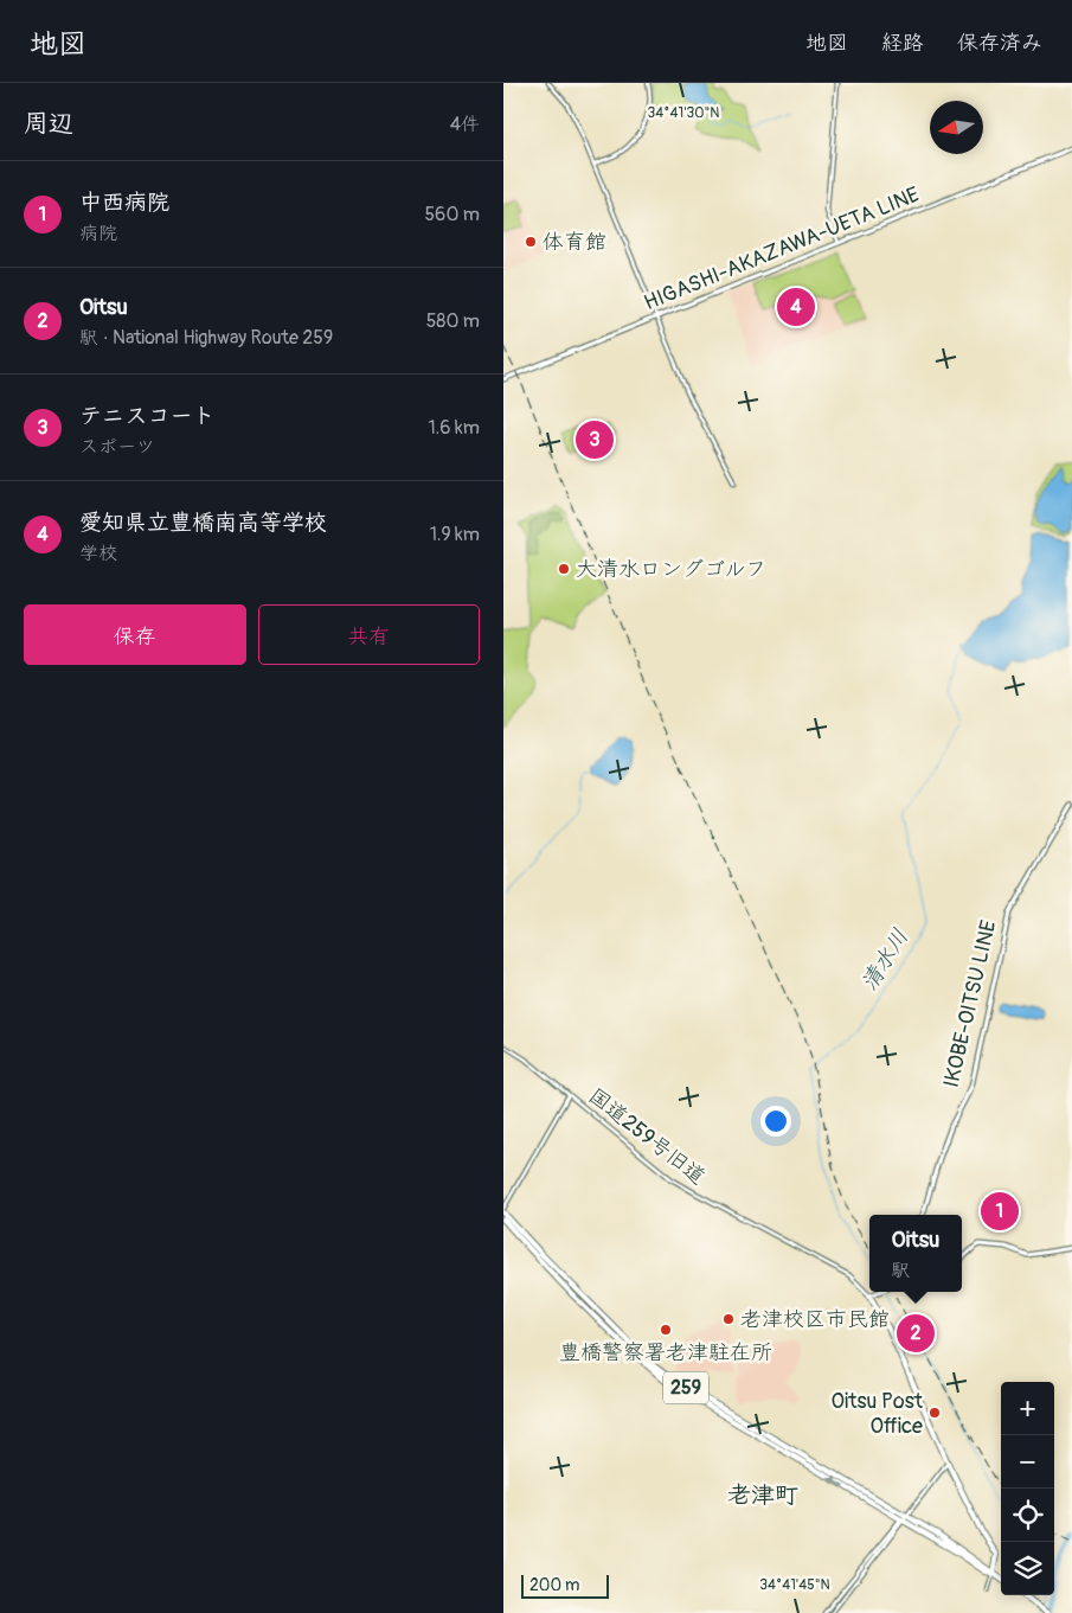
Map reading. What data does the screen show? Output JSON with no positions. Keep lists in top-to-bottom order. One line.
{"streets":{"highway":["259"],"main road":["HIGASHI-AKAZAWA-UETA LINE","IKOBE-OITSU LINE"],"street":["国道259号旧道"]},"districts":["老津町"],"water":["清水川"],"places":["体育館","大清水ロングゴルフ","老津校区市民館","豊橋警察署老津駐在所","Oitsu Post Office"],"scale_bar":"200 m","north":"left","page":{"header":"地図","nav":["地図","経路","保存済み"],"heading":["周辺","4件"],"list":[{"mark":"1","name":"中西病院","note":"病院","value":"560 m"},{"mark":"2","name":"Oitsu","note":"駅 · National Highway Route 259","value":"580 m"},{"mark":"3","name":"テニスコート","note":"スポーツ","value":"1.6 km"},{"mark":"4","name":"愛知県立豊橋南高等学校","note":"学校","value":"1.9 km"}],"pins":["4","3","1","2"],"buttons":["保存","共有"],"popup":["Oitsu","駅"],"map_buttons":["+","−"],"scale":"200 m"},"coordinates":["34°41'30\"N","34°41'45\"N"]}
